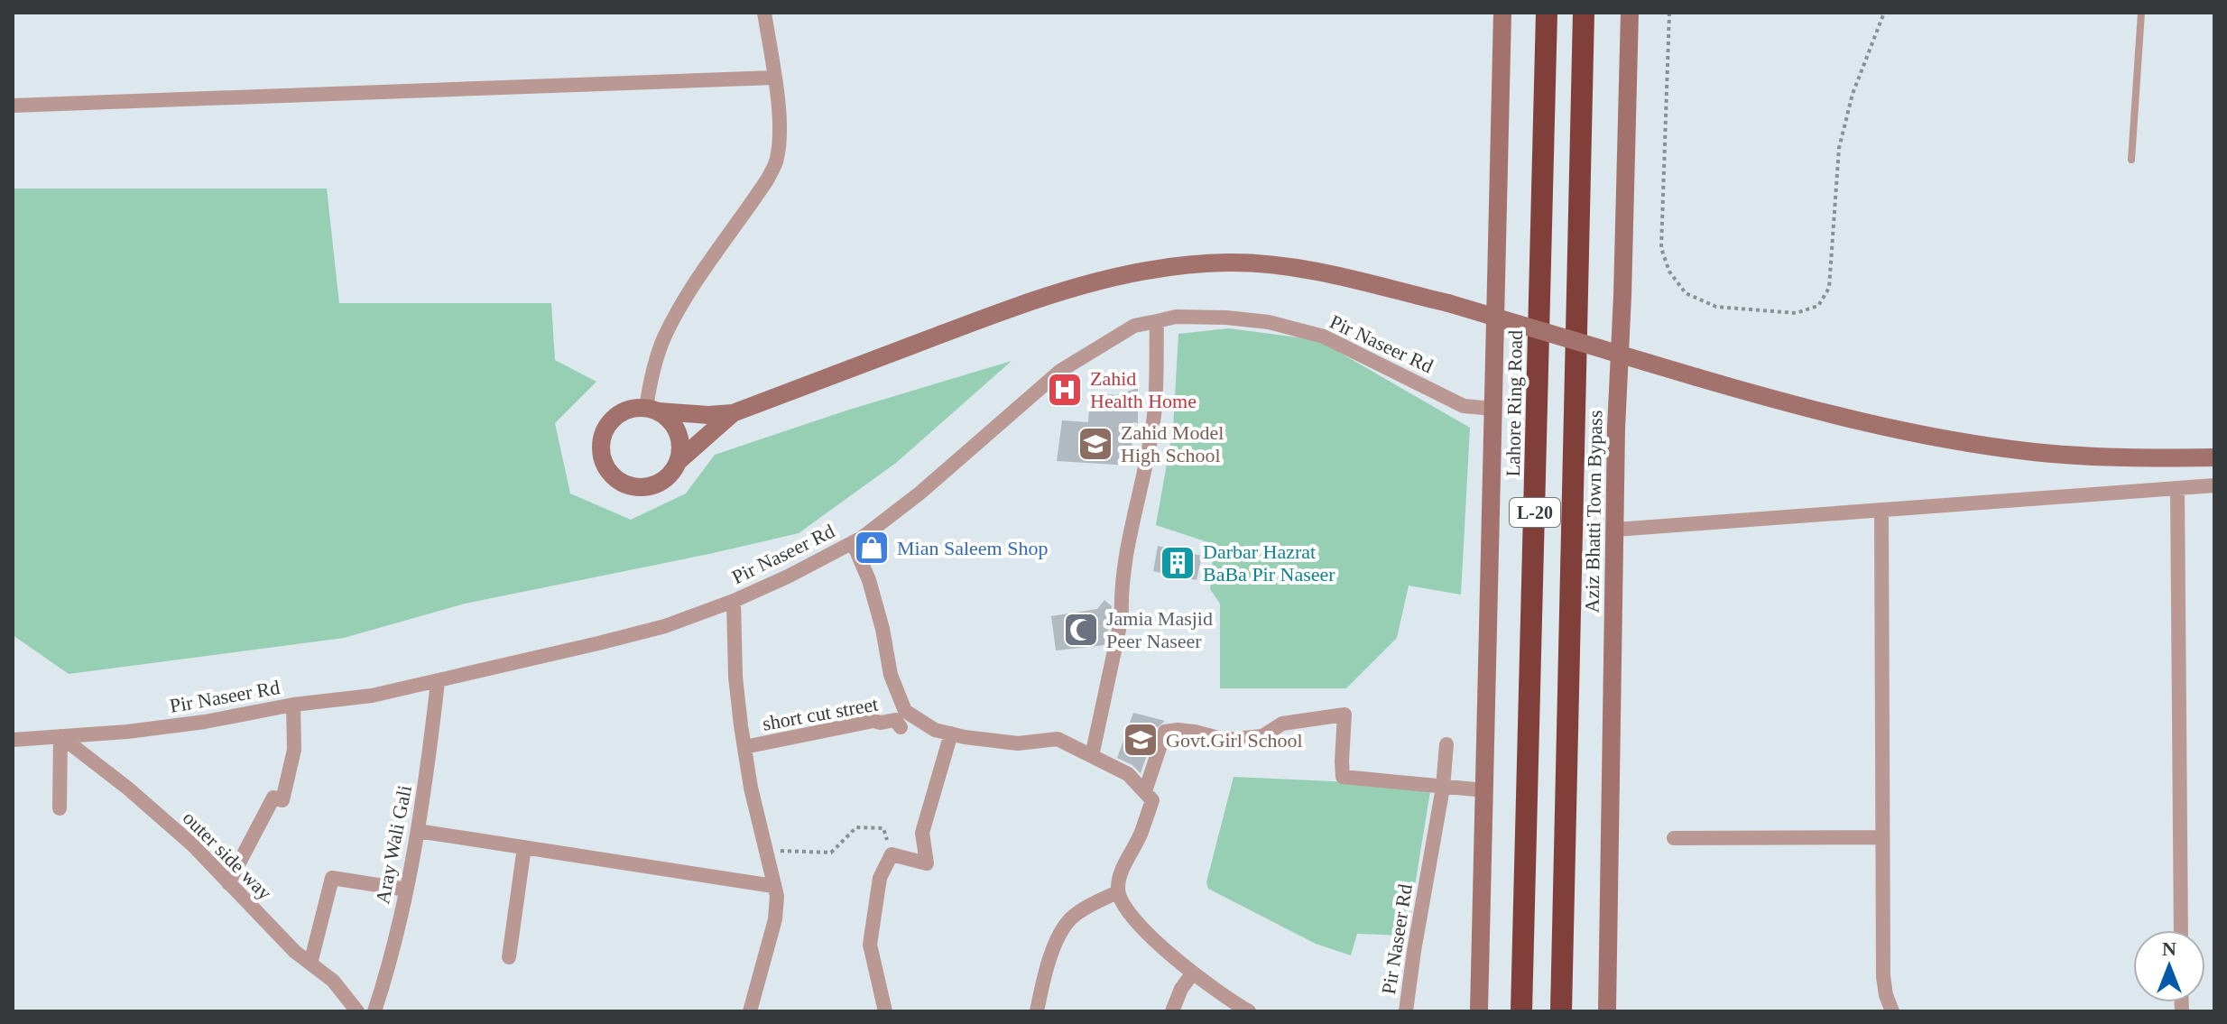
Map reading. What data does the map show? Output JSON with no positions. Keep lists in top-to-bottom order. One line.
{"streets":{"highway":["Lahore Ring Road","L-20"],"street":["Pir Naseer Rd","Aziz Bhatti Town Bypass","short cut street","Aray Wali Gali","outer side way"]},"crossings":[["Pir Naseer Rd","Aray Wali Gali"],["Pir Naseer Rd","outer side way"]],"places":{"hospital":["Zahid Health Home"],"school or university":["Zahid Model High School","Govt.Girl School"],"shop":["Mian Saleem Shop"],"building":["Darbar Hazrat BaBa Pir Naseer"],"mosque":["Jamia Masjid Peer Naseer"]},"north":"top"}
